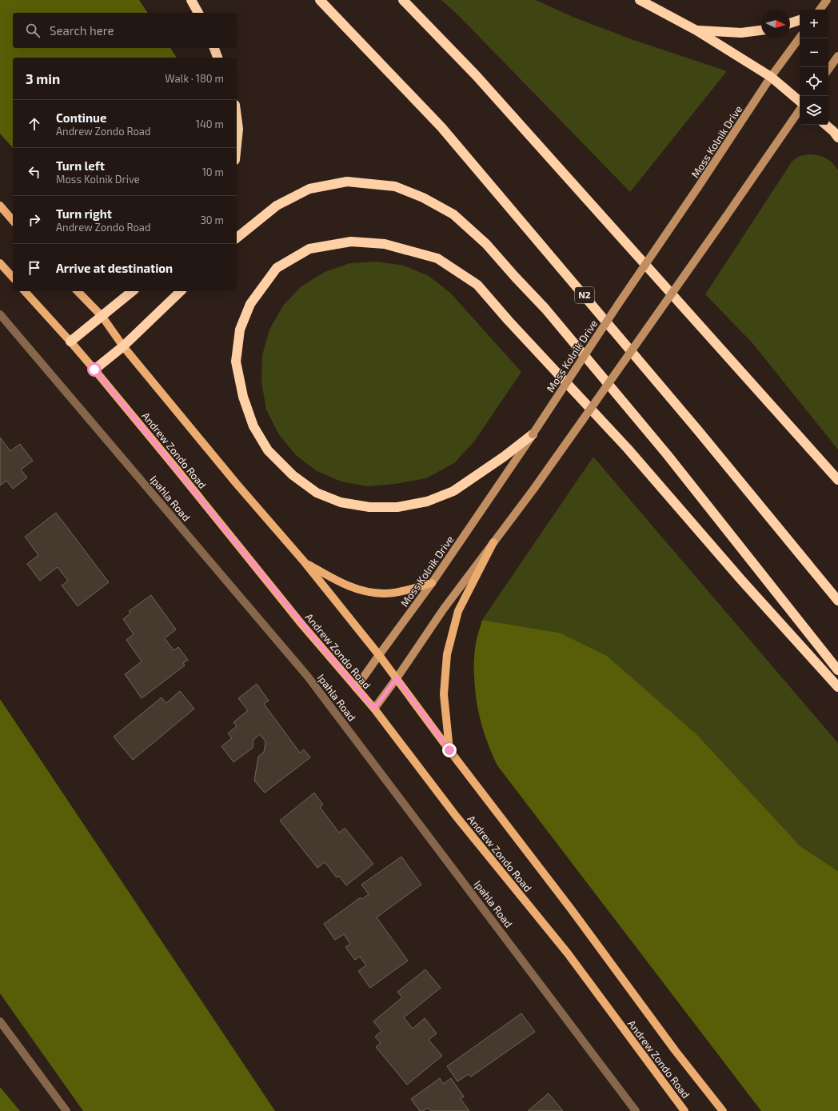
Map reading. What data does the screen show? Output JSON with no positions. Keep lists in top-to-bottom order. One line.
{"streets":{"highway":["N2"],"main road":["Moss Kolnik Drive","Andrew Zondo Road"],"street":["Ipahla Road"]},"crossings":[["Moss Kolnik Drive","Andrew Zondo Road"]],"north":"right","page":{"map_buttons":["+","−"],"search":"Search here","heading":["3 min","Walk · 180 m"],"list":[["Continue","Andrew Zondo Road","140 m"],["Turn left","Moss Kolnik Drive","10 m"],["Turn right","Andrew Zondo Road","30 m"],"Arrive at destination"]}}
